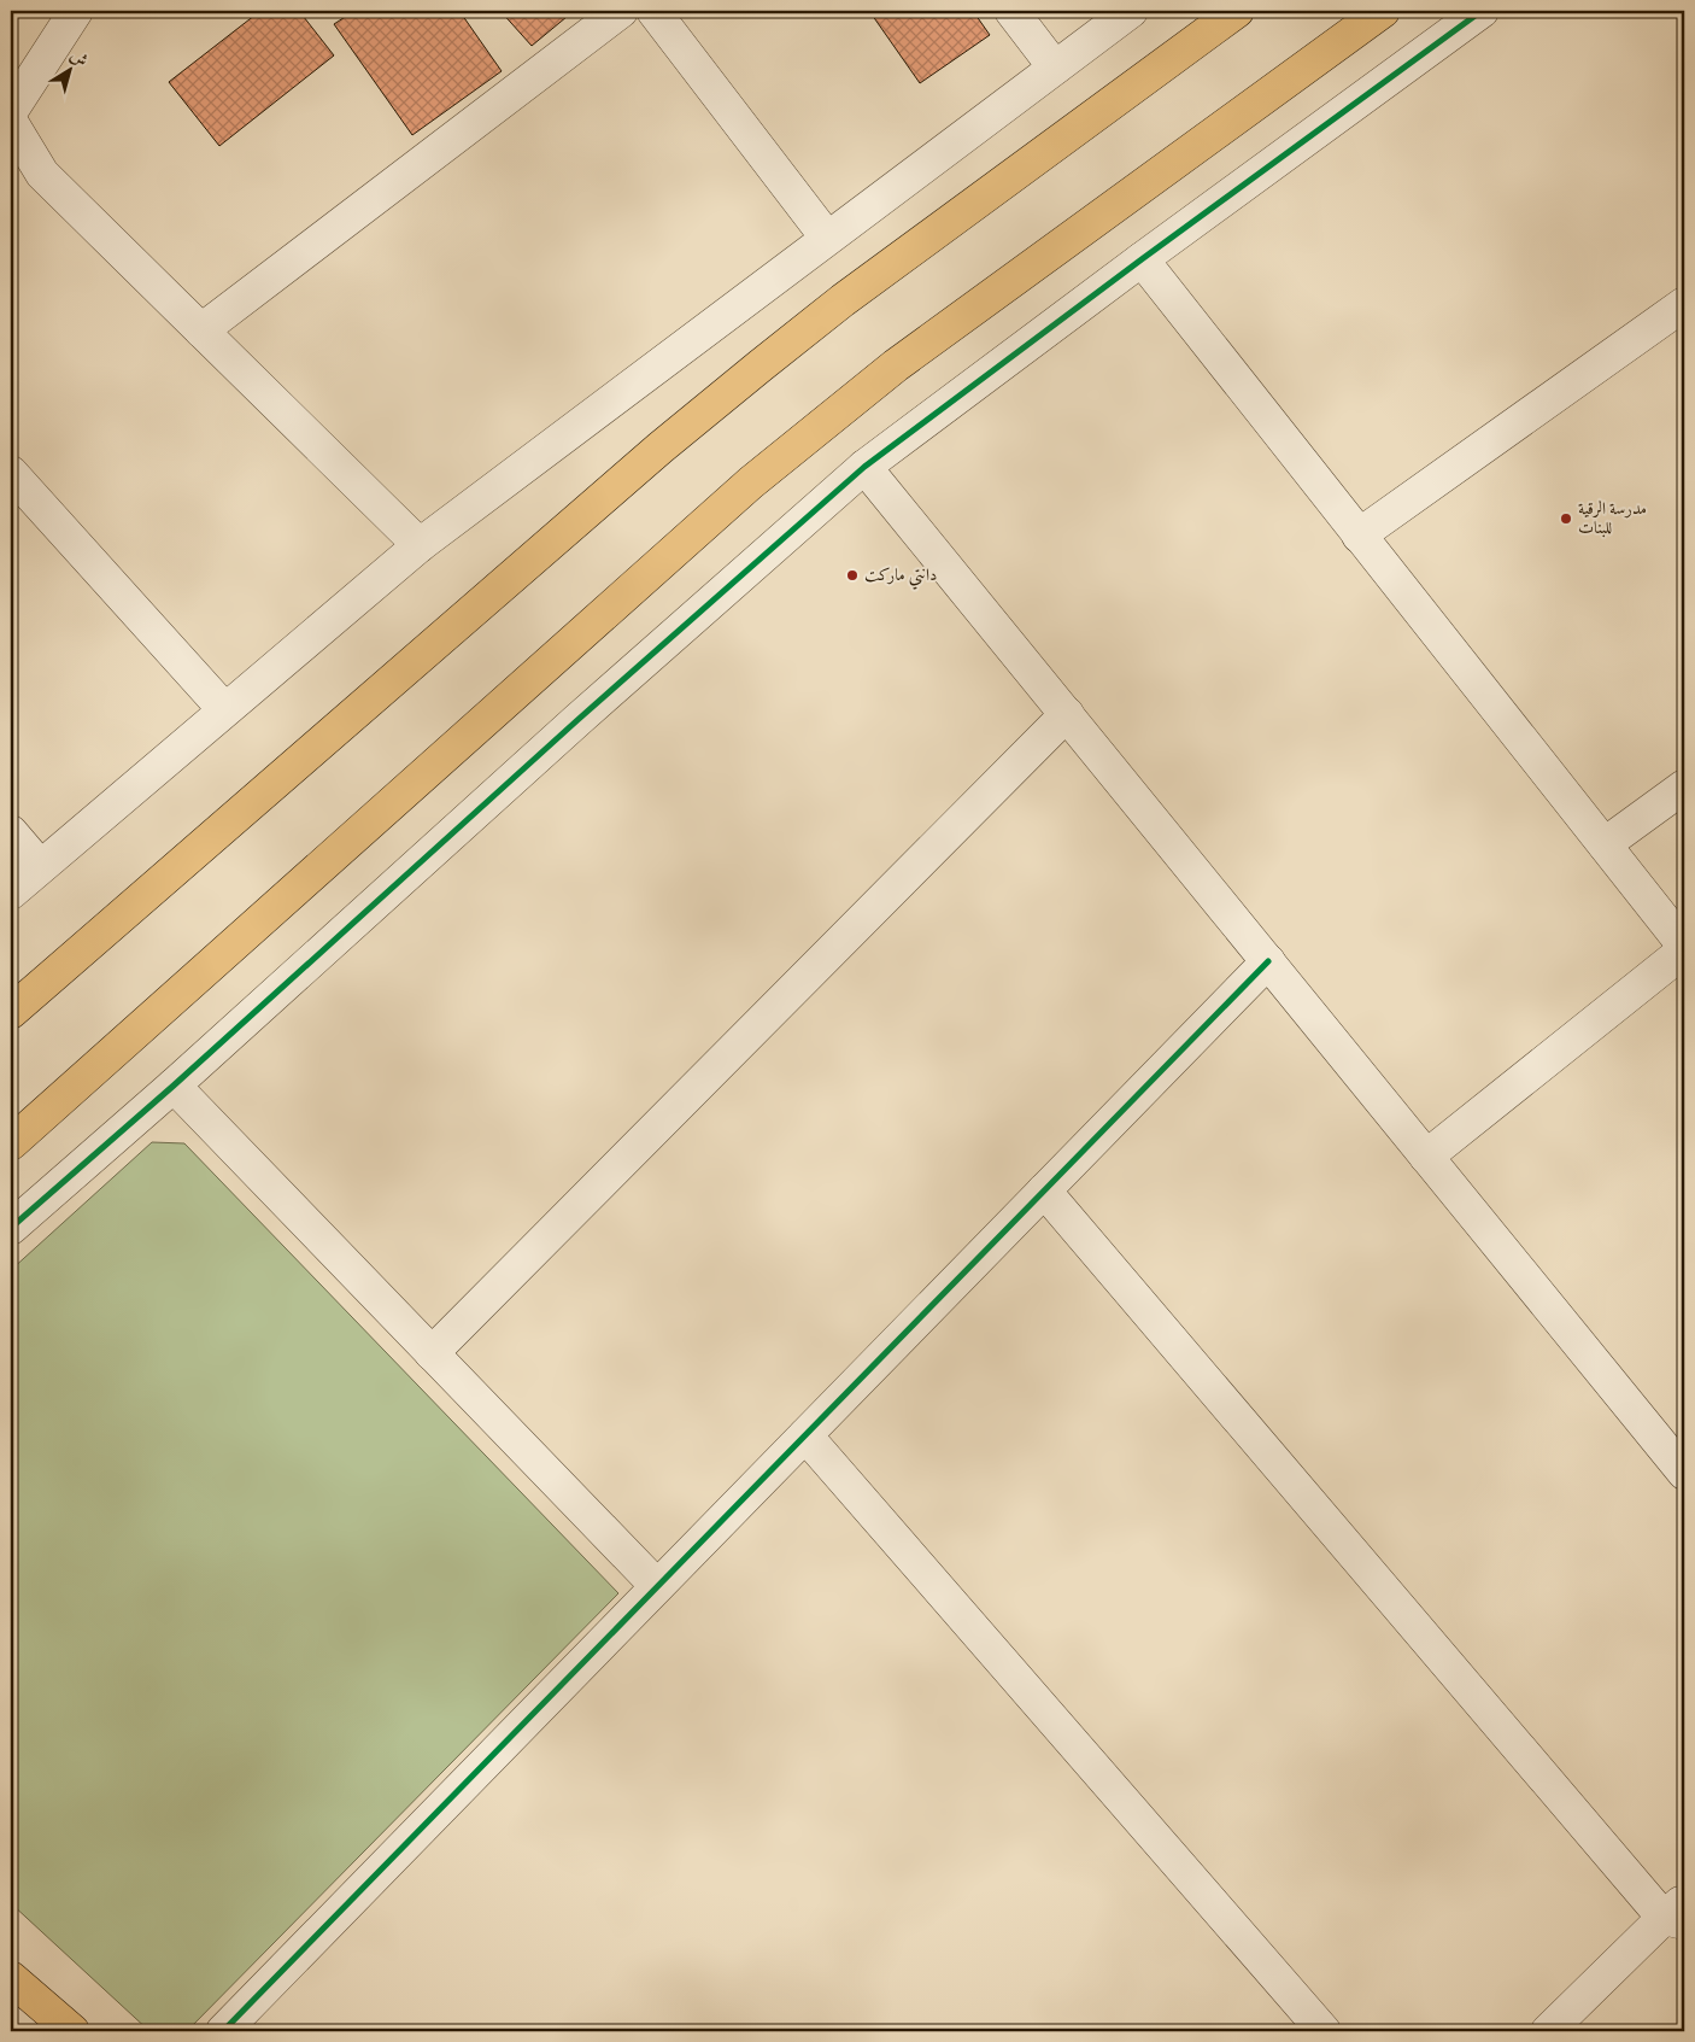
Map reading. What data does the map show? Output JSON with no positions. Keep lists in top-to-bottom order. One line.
{"places":["مدرسة الرقية للبنات","دانتي ماركت"],"north":"top right"}
